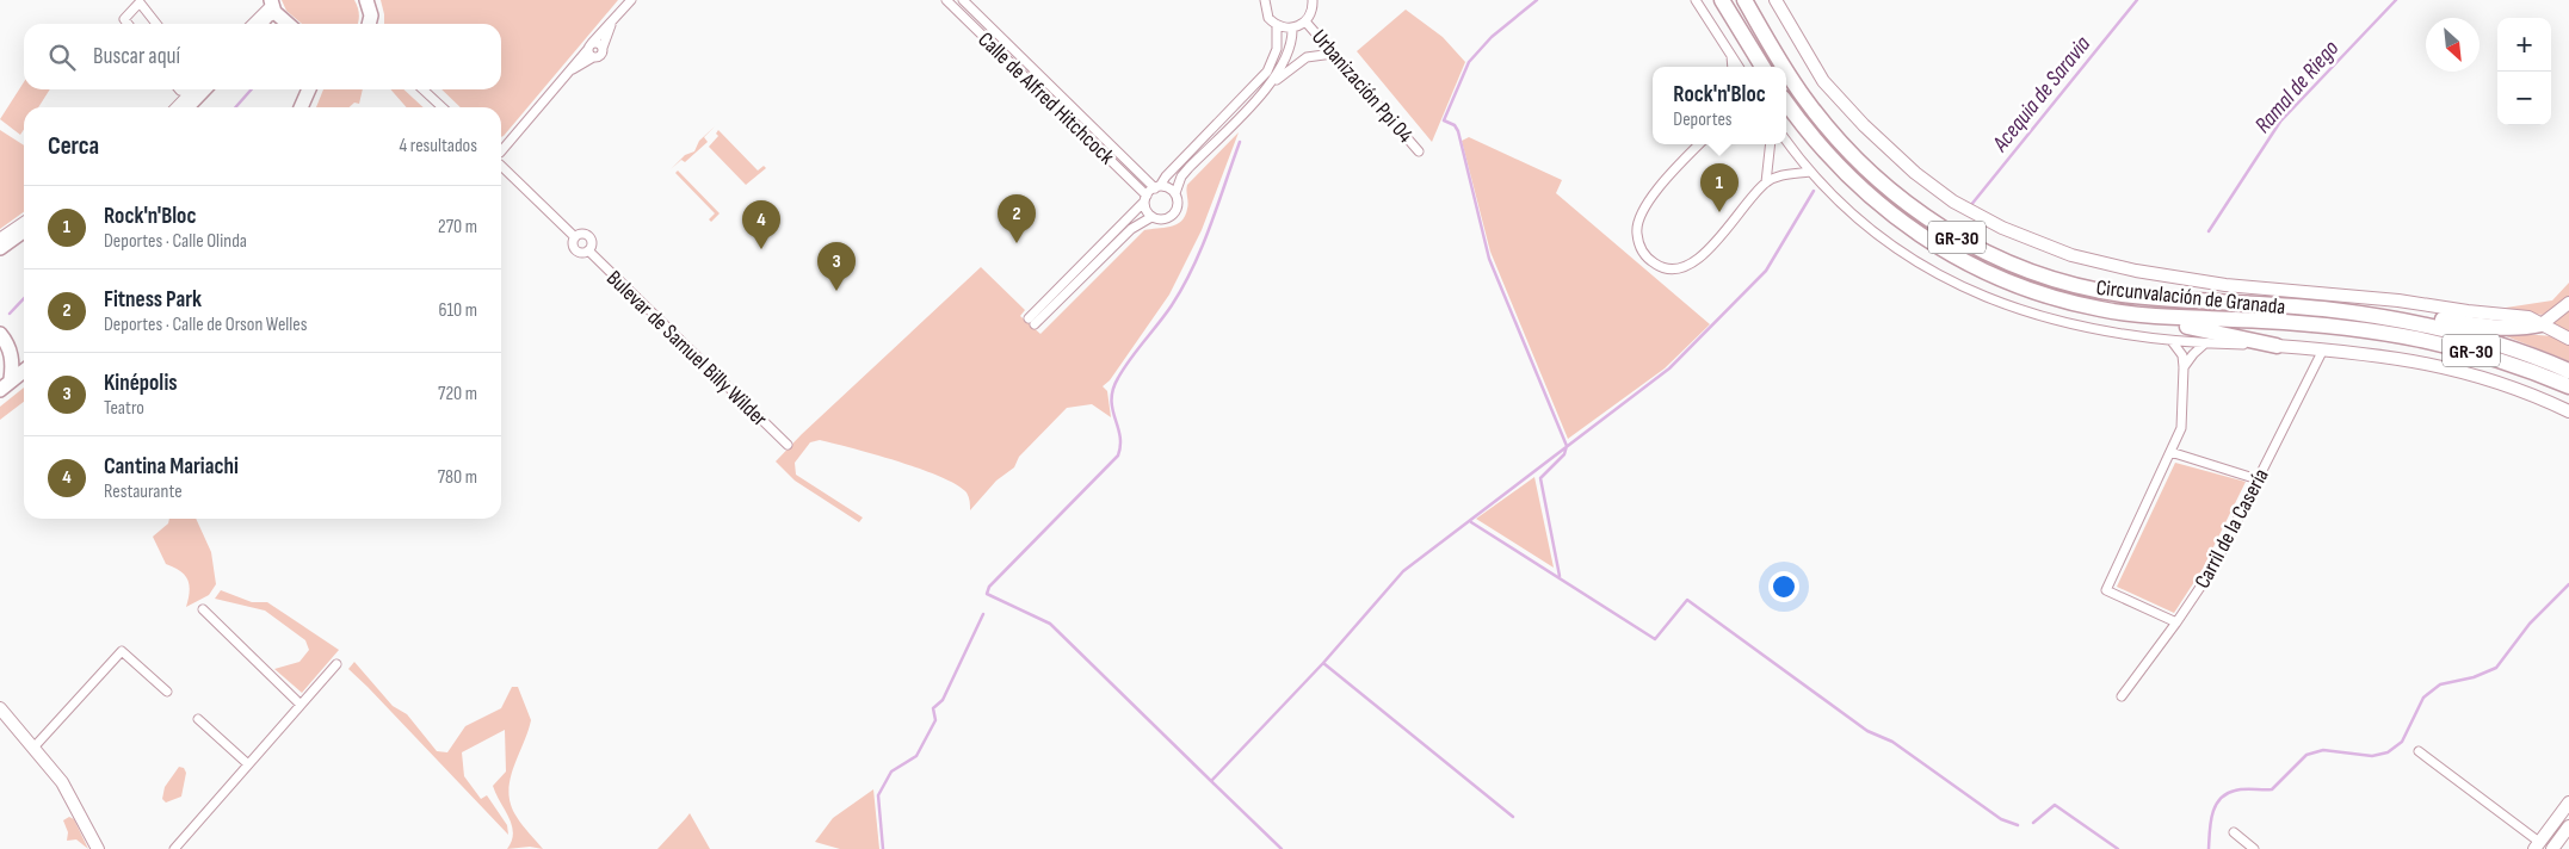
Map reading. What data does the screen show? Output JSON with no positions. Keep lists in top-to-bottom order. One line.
{"streets":{"highway":["GR-30","Circunvalación de Granada"],"street":["Urbanización Ppi 04","Calle de Alfred Hitchcock","Bulevar de Samuel Billy Wilder","Carril de la Casería"]},"water":["Ramal de Riego","Acequia de Saravia"],"north":"bottom right","page":{"map_buttons":["+","−"],"search":"Buscar aquí","popup":["Rock'n'Bloc","Deportes"],"heading":["Cerca","4 resultados"],"pins":["1","2","4","3"],"list":[{"mark":"1","name":"Rock'n'Bloc","note":"Deportes · Calle Olinda","value":"270 m"},{"mark":"2","name":"Fitness Park","note":"Deportes · Calle de Orson Welles","value":"610 m"},{"mark":"3","name":"Kinépolis","note":"Teatro","value":"720 m"},{"mark":"4","name":"Cantina Mariachi","note":"Restaurante","value":"780 m"}]}}
